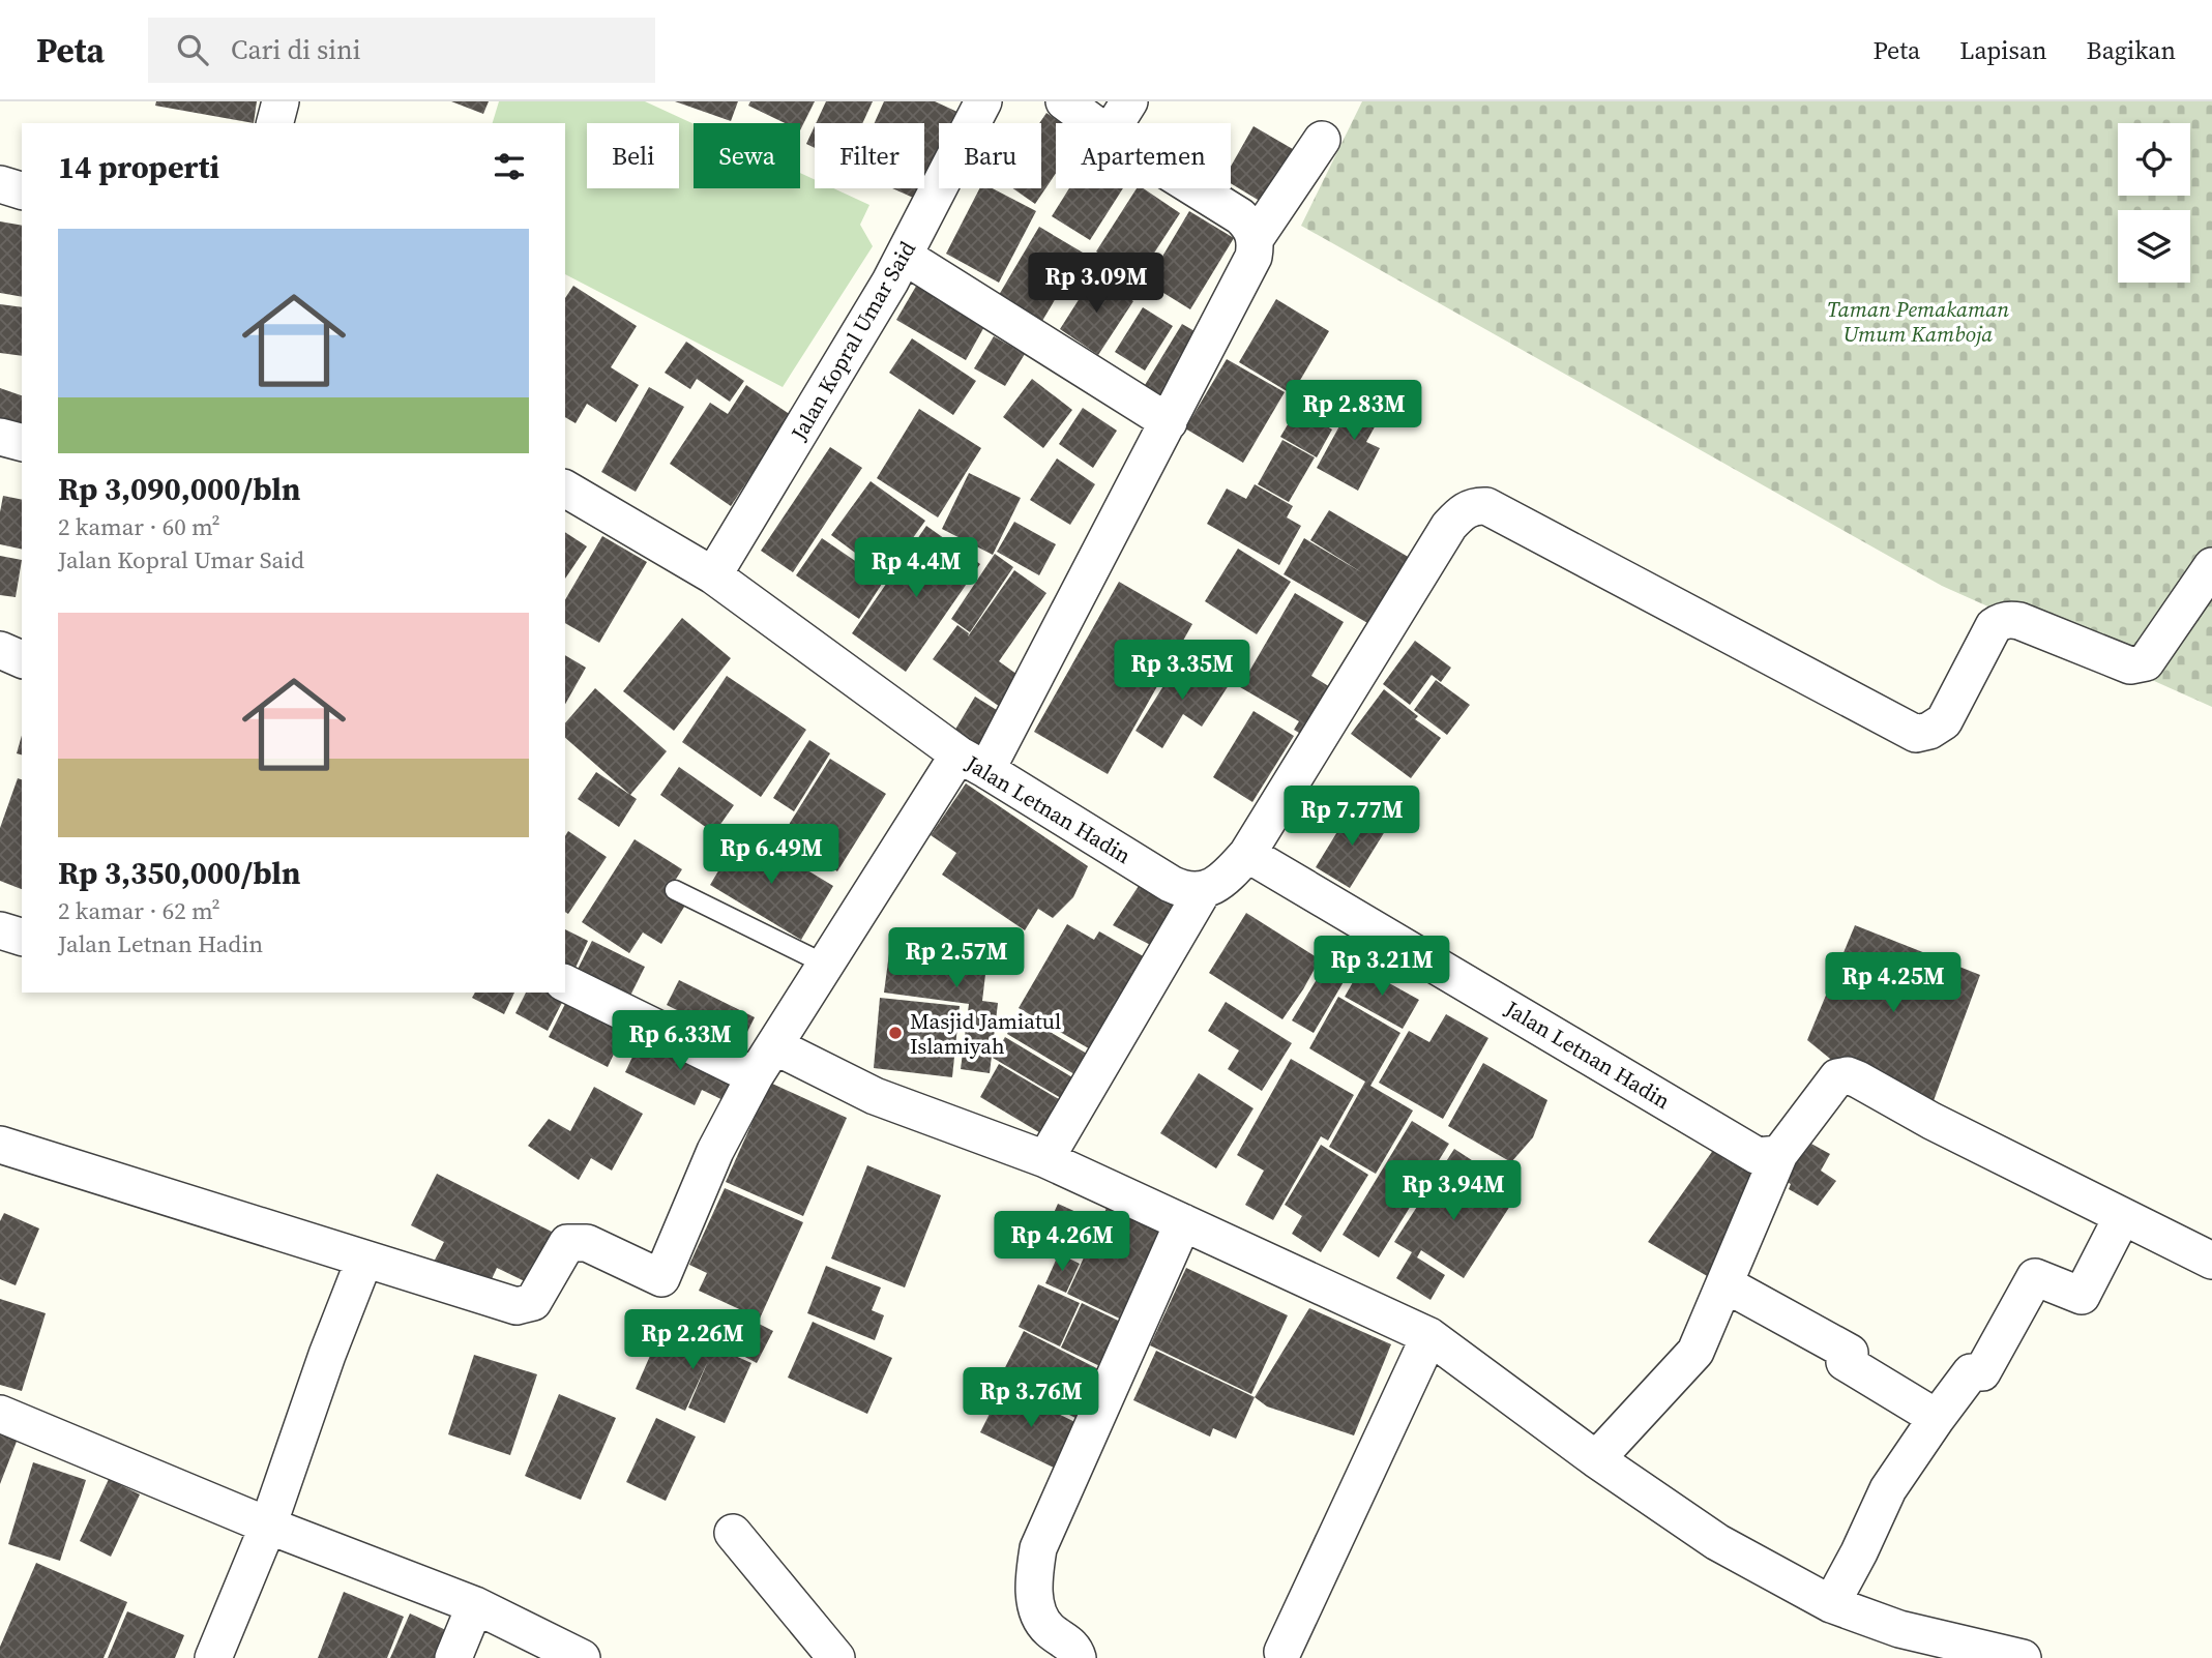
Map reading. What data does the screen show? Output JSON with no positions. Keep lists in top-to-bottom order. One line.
{"streets":{"street":["Jalan Kopral Umar Said","Jalan Letnan Hadin"]},"crossings":[["Jalan Kopral Umar Said","Jalan Letnan Hadin"]],"parks":["Taman Pemakaman Umum Kamboja"],"places":["Masjid Jamiatul Islamiyah"],"page":{"header":"Peta","search":"Cari di sini","nav":["Peta","Lapisan","Bagikan"],"chip":["Beli","Sewa","Filter","Baru","Apartemen"],"heading":"14 properti","list":[{"name":"Rp 3,090,000/bln","note":"2 kamar · 60 m² · Jalan Kopral Umar Said"},{"name":"Rp 3,350,000/bln","note":"2 kamar · 62 m² · Jalan Letnan Hadin"}],"price":["Rp 3.09M","Rp 2.83M","Rp 4.4M","Rp 3.35M","Rp 7.77M","Rp 6.49M","Rp 2.57M","Rp 3.21M","Rp 4.25M","Rp 6.33M","Rp 3.94M","Rp 4.26M","Rp 2.26M","Rp 3.76M"]}}
